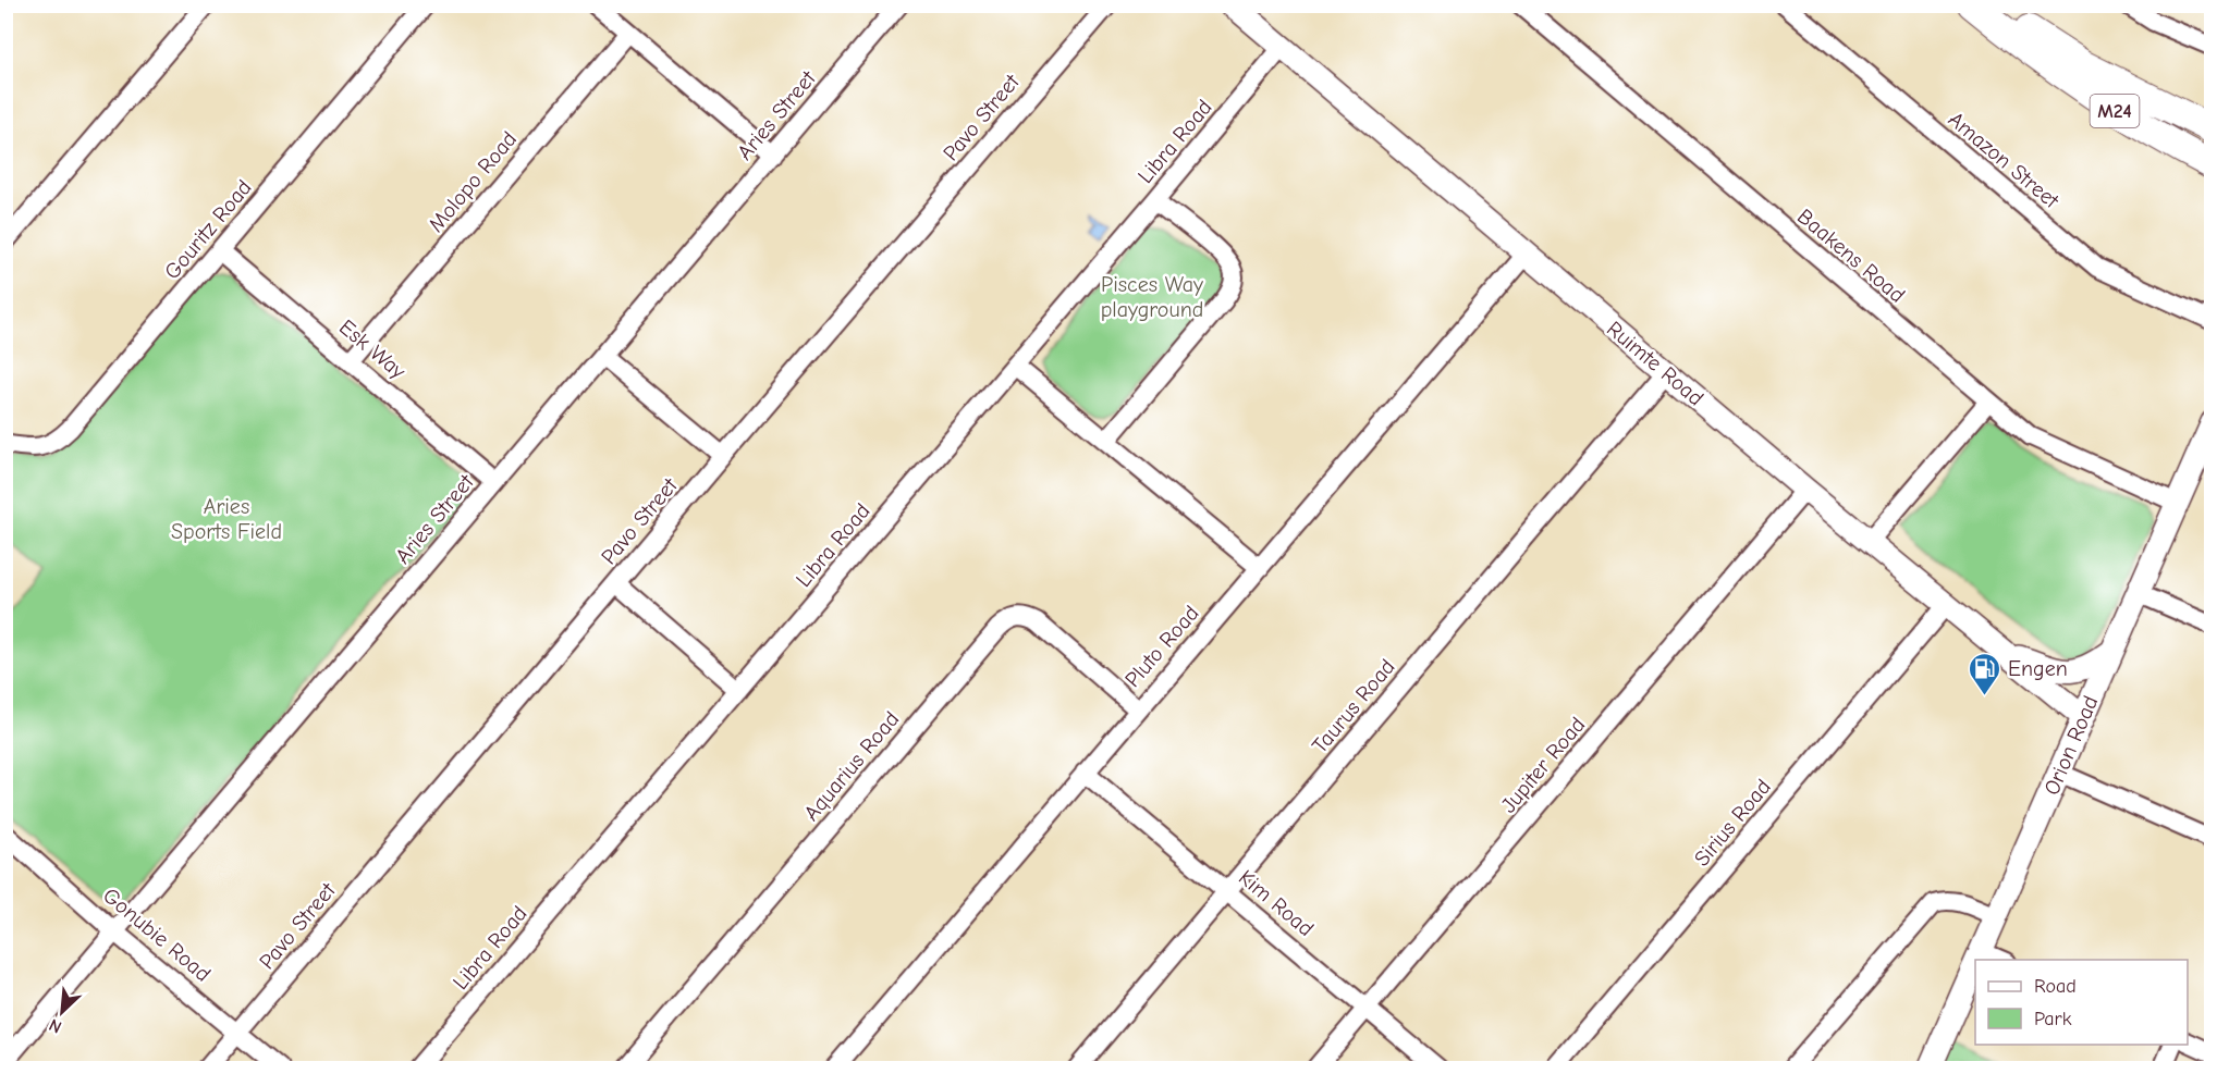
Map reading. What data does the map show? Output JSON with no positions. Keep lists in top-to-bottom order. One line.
{"streets":{"main road":["M24"],"street":["Aries Street","Pavo Street","Libra Road","Amazon Street","Molopo Road","Gouritz Road","Baakens Road","Esk Way","Ruimte Road","Pluto Road","Taurus Road","Orion Road","Jupiter Road","Aquarius Road","Sirius Road","Kim Road","Gonubie Road"]},"crossings":[["Aries Street","Esk Way"],["Aries Street","Gonubie Road"],["Pavo Street","Gonubie Road"],["Libra Road","Ruimte Road"],["Molopo Road","Esk Way"],["Gouritz Road","Esk Way"],["Baakens Road","Orion Road"],["Ruimte Road","Pluto Road"],["Ruimte Road","Taurus Road"],["Ruimte Road","Orion Road"],["Ruimte Road","Jupiter Road"],["Ruimte Road","Sirius Road"],["Pluto Road","Aquarius Road"],["Pluto Road","Kim Road"],["Taurus Road","Kim Road"],["Jupiter Road","Kim Road"]],"parks":["Pisces Way playground","Aries Sports Field"],"places":{"fuel station":["Engen"]},"legend":["Road","Park"],"north":"bottom left"}
